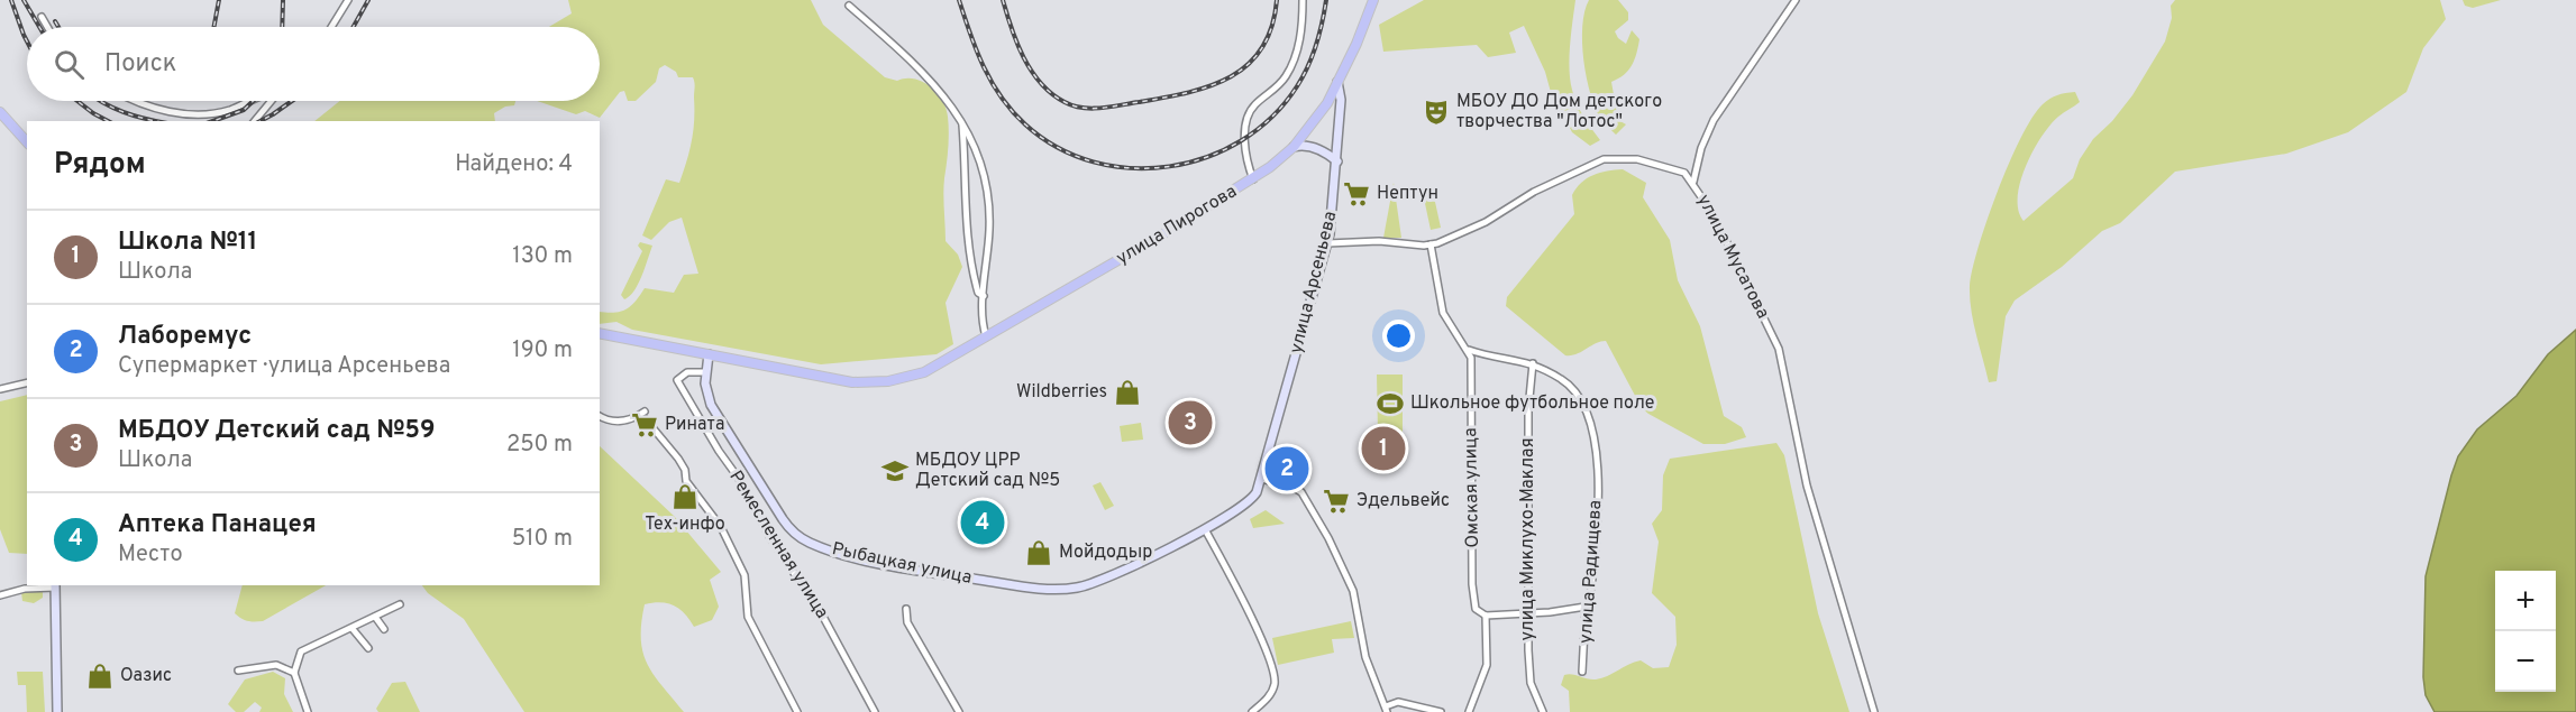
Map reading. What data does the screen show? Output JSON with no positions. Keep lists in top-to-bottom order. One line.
{"streets":{"main road":["улица Пирогова","улица Арсеньева","Рыбацкая улица"],"street":["улица Мусатова","Омская улица","улица Миклухо-Маклая","Ремесленная улица","улица Радищева"]},"crossings":[["улица Пирогова","улица Арсеньева"],["улица Пирогова","Рыбацкая улица"],["улица Мусатова","улица Арсеньева"],["улица Арсеньева","Рыбацкая улица"],["Омская улица","улица Радищева"],["улица Миклухо-Маклая","улица Радищева"],["Ремесленная улица","Рыбацкая улица"]],"places":{"theatre":["МБОУ ДО Дом детского творчества \"Лотос\""],"supermarket":["Нептун","Рината","Эдельвейс"],"shop":["Wildberries","Тех-инфо","Мойдодыр","Оазис"],"sports":["Школьное футбольное поле"],"school or university":["МБДОУ ЦРР Детский сад №5"]},"page":{"search":"Поиск","heading":["Рядом","Найдено: 4"],"list":[{"mark":"1","name":"Школа №11","note":"Школа","value":"130 m"},{"mark":"2","name":"Лаборемус","note":"Супермаркет · улица Арсеньева","value":"190 m"},{"mark":"3","name":"МБДОУ Детский сад №59","note":"Школа","value":"250 m"},{"mark":"4","name":"Аптека Панацея","note":"Место","value":"510 m"}],"pins":["3","1","2","4"],"map_buttons":["+","−"]}}
